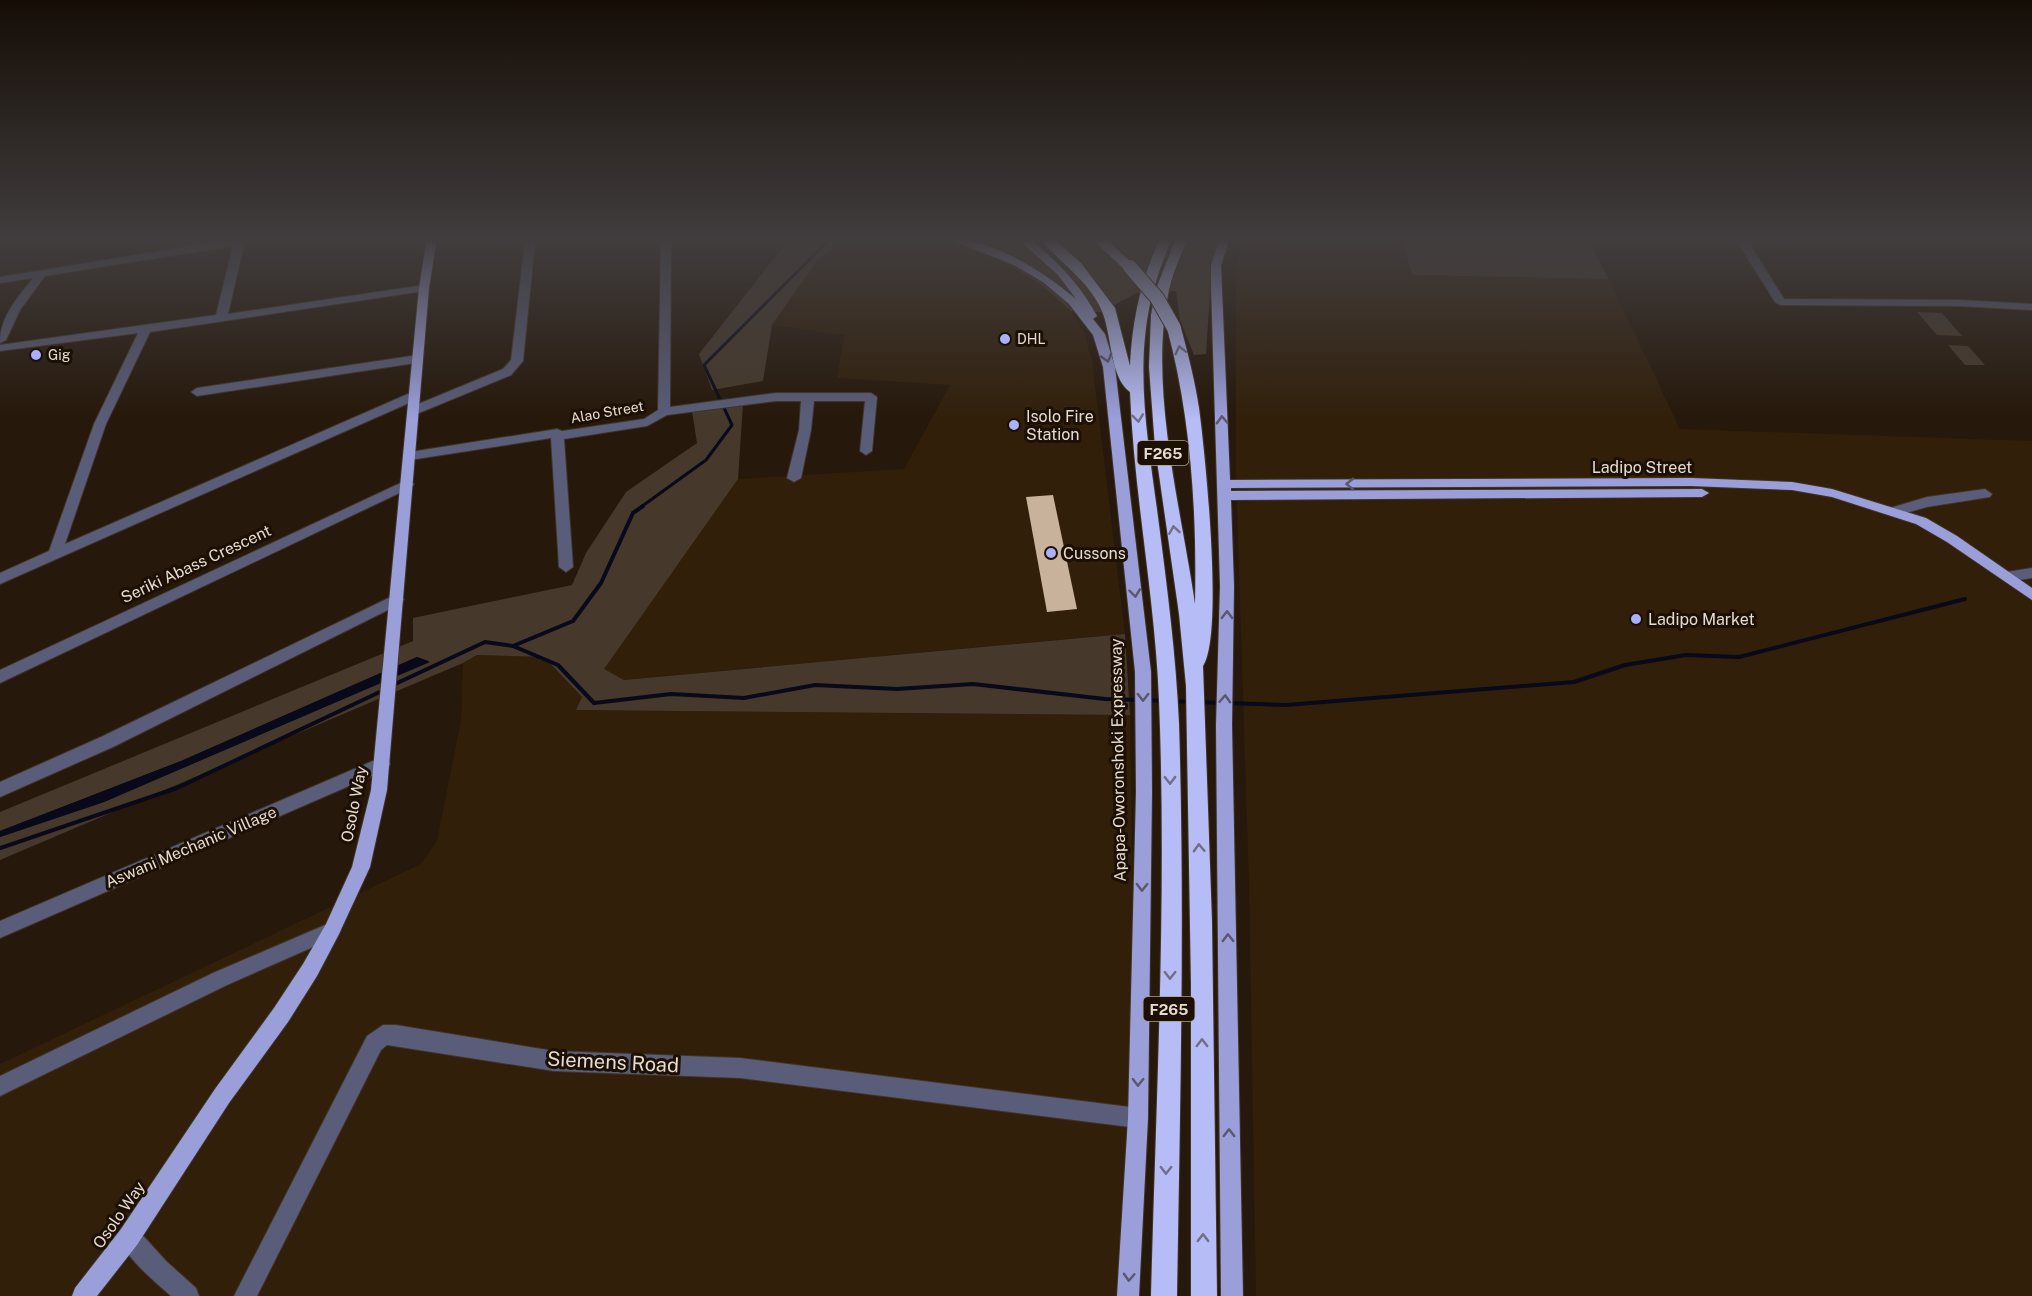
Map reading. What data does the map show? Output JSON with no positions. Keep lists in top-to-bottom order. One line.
{"streets":{"highway":["F265"],"main road":["Ladipo Street","Apapa-Oworonshoki Expressway","Osolo Way"],"street":["Alao Street","Seriki Abass Crescent","Aswani Mechanic Village","Siemens Road"]},"crossings":[["Alao Street","Osolo Way"],["Seriki Abass Crescent","Osolo Way"],["Apapa-Oworonshoki Expressway","Siemens Road"],["Osolo Way","Aswani Mechanic Village"]],"places":["DHL","Gig","Isolo Fire Station","Cussons","Ladipo Market"]}
